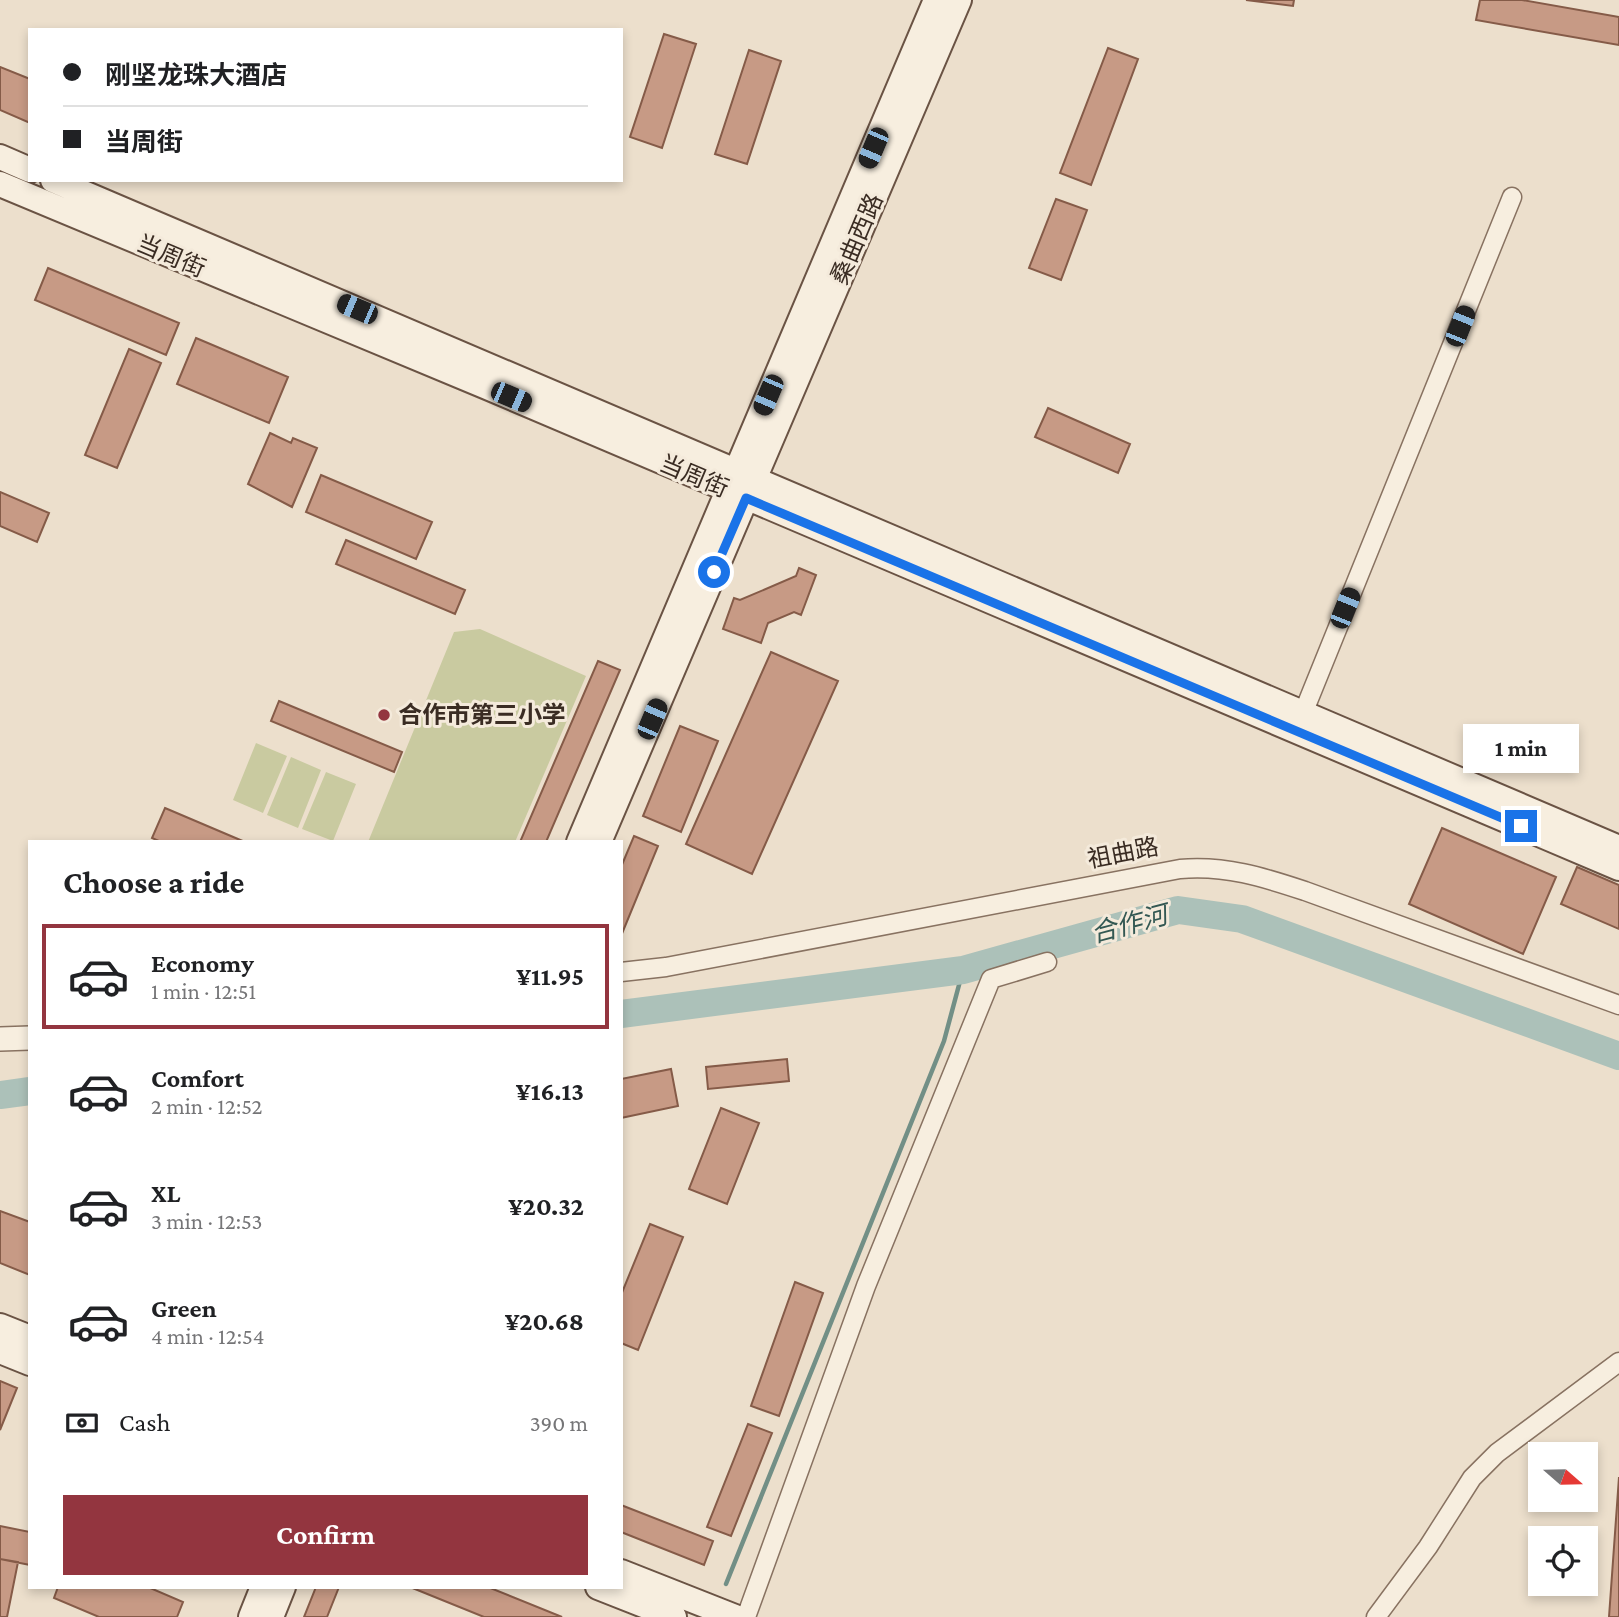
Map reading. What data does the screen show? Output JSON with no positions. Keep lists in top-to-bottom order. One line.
{"streets":{"main road":["桑曲西路","当周街"],"street":["祖曲路"]},"crossings":[["桑曲西路","当周街"]],"water":["合作河"],"places":["合作市第三小学"],"north":"right","page":{"banner":["刚坚龙珠大酒店","当周街"],"bubble":"1 min","heading":"Choose a ride","list":[{"name":"Economy","note":"1 min · 12:51","value":"¥11.95"},{"name":"Comfort","note":"2 min · 12:52","value":"¥16.13"},{"name":"XL","note":"3 min · 12:53","value":"¥20.32"},{"name":"Green","note":"4 min · 12:54","value":"¥20.68"}],"pay":["Cash","390 m"],"buttons":"Confirm"}}
